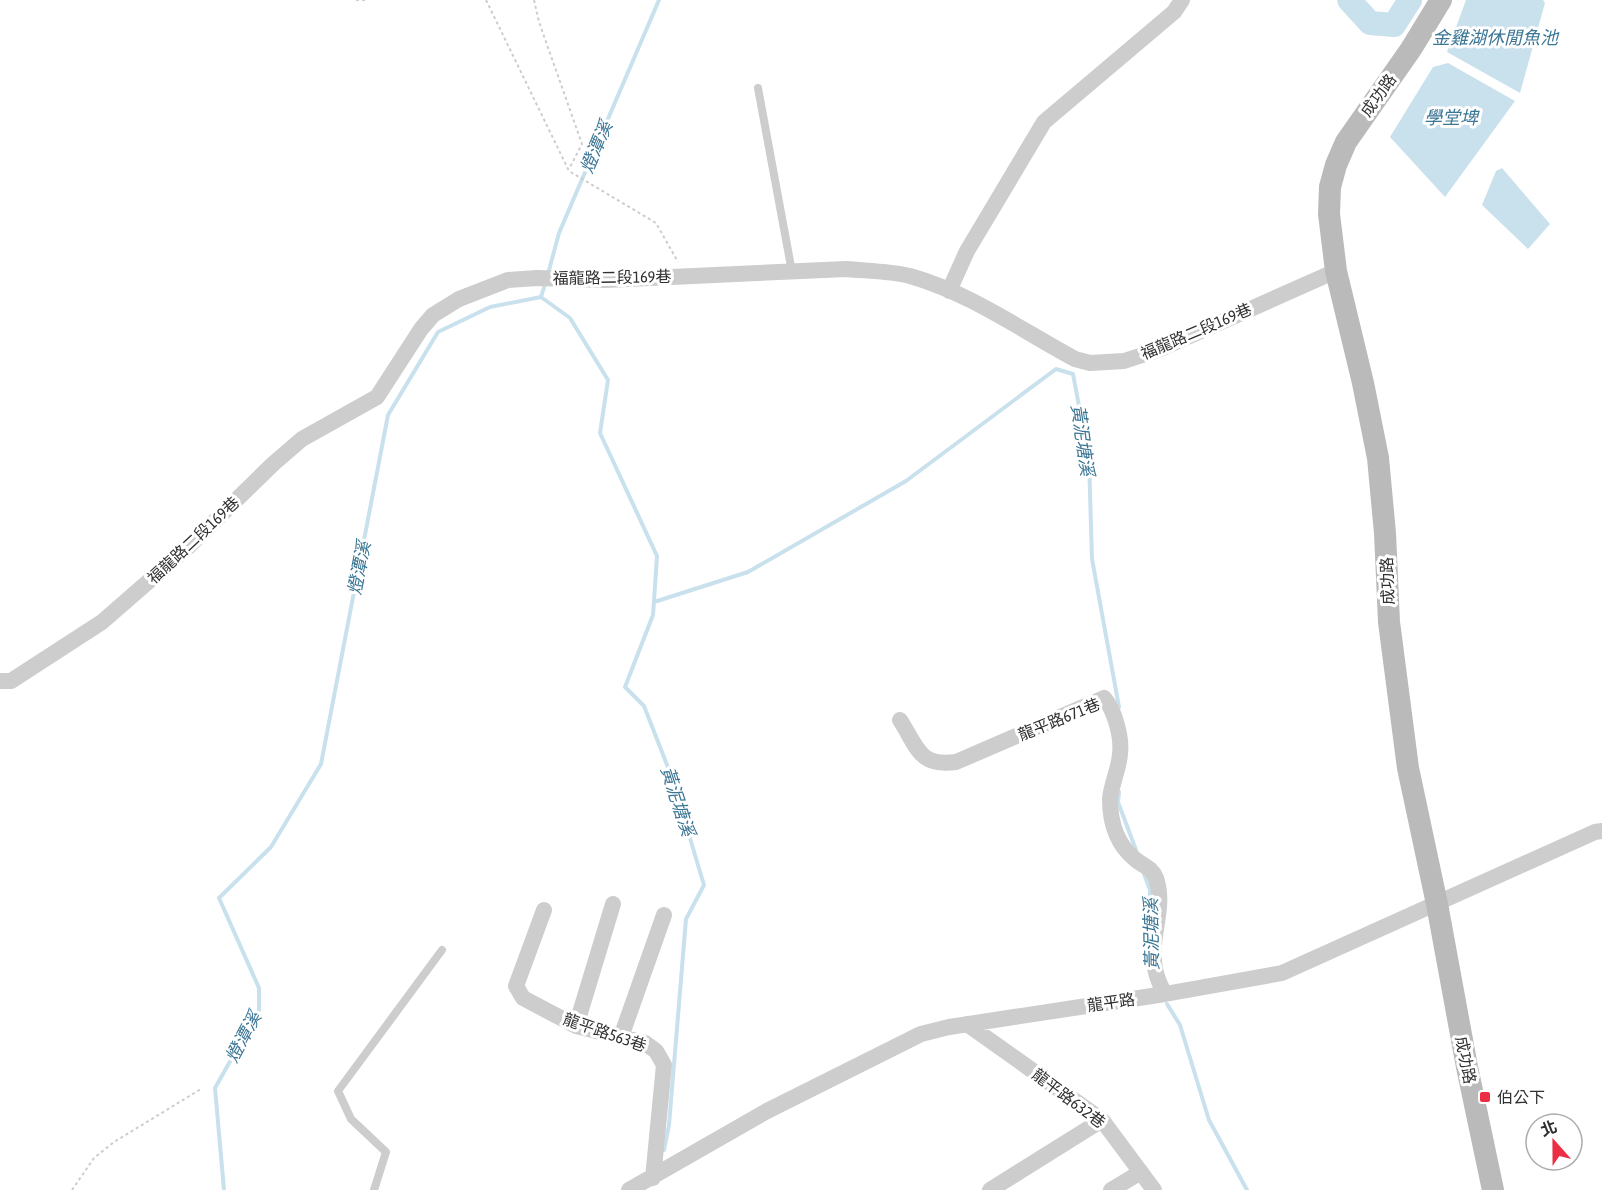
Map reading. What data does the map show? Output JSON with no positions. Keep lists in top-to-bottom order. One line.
{"streets":{"street":["成功路","福龍路二段169巷","龍平路671巷","龍平路","龍平路563巷","龍平路632巷"]},"crossings":[["成功路","福龍路二段169巷"],["成功路","龍平路"],["龍平路671巷","龍平路"],["龍平路","龍平路563巷"],["龍平路","龍平路632巷"]],"water":["金雞湖休閒魚池","學堂埤","燈潭溪","黃泥塘溪"],"places":{"transit":["伯公下"]},"north":"top"}
